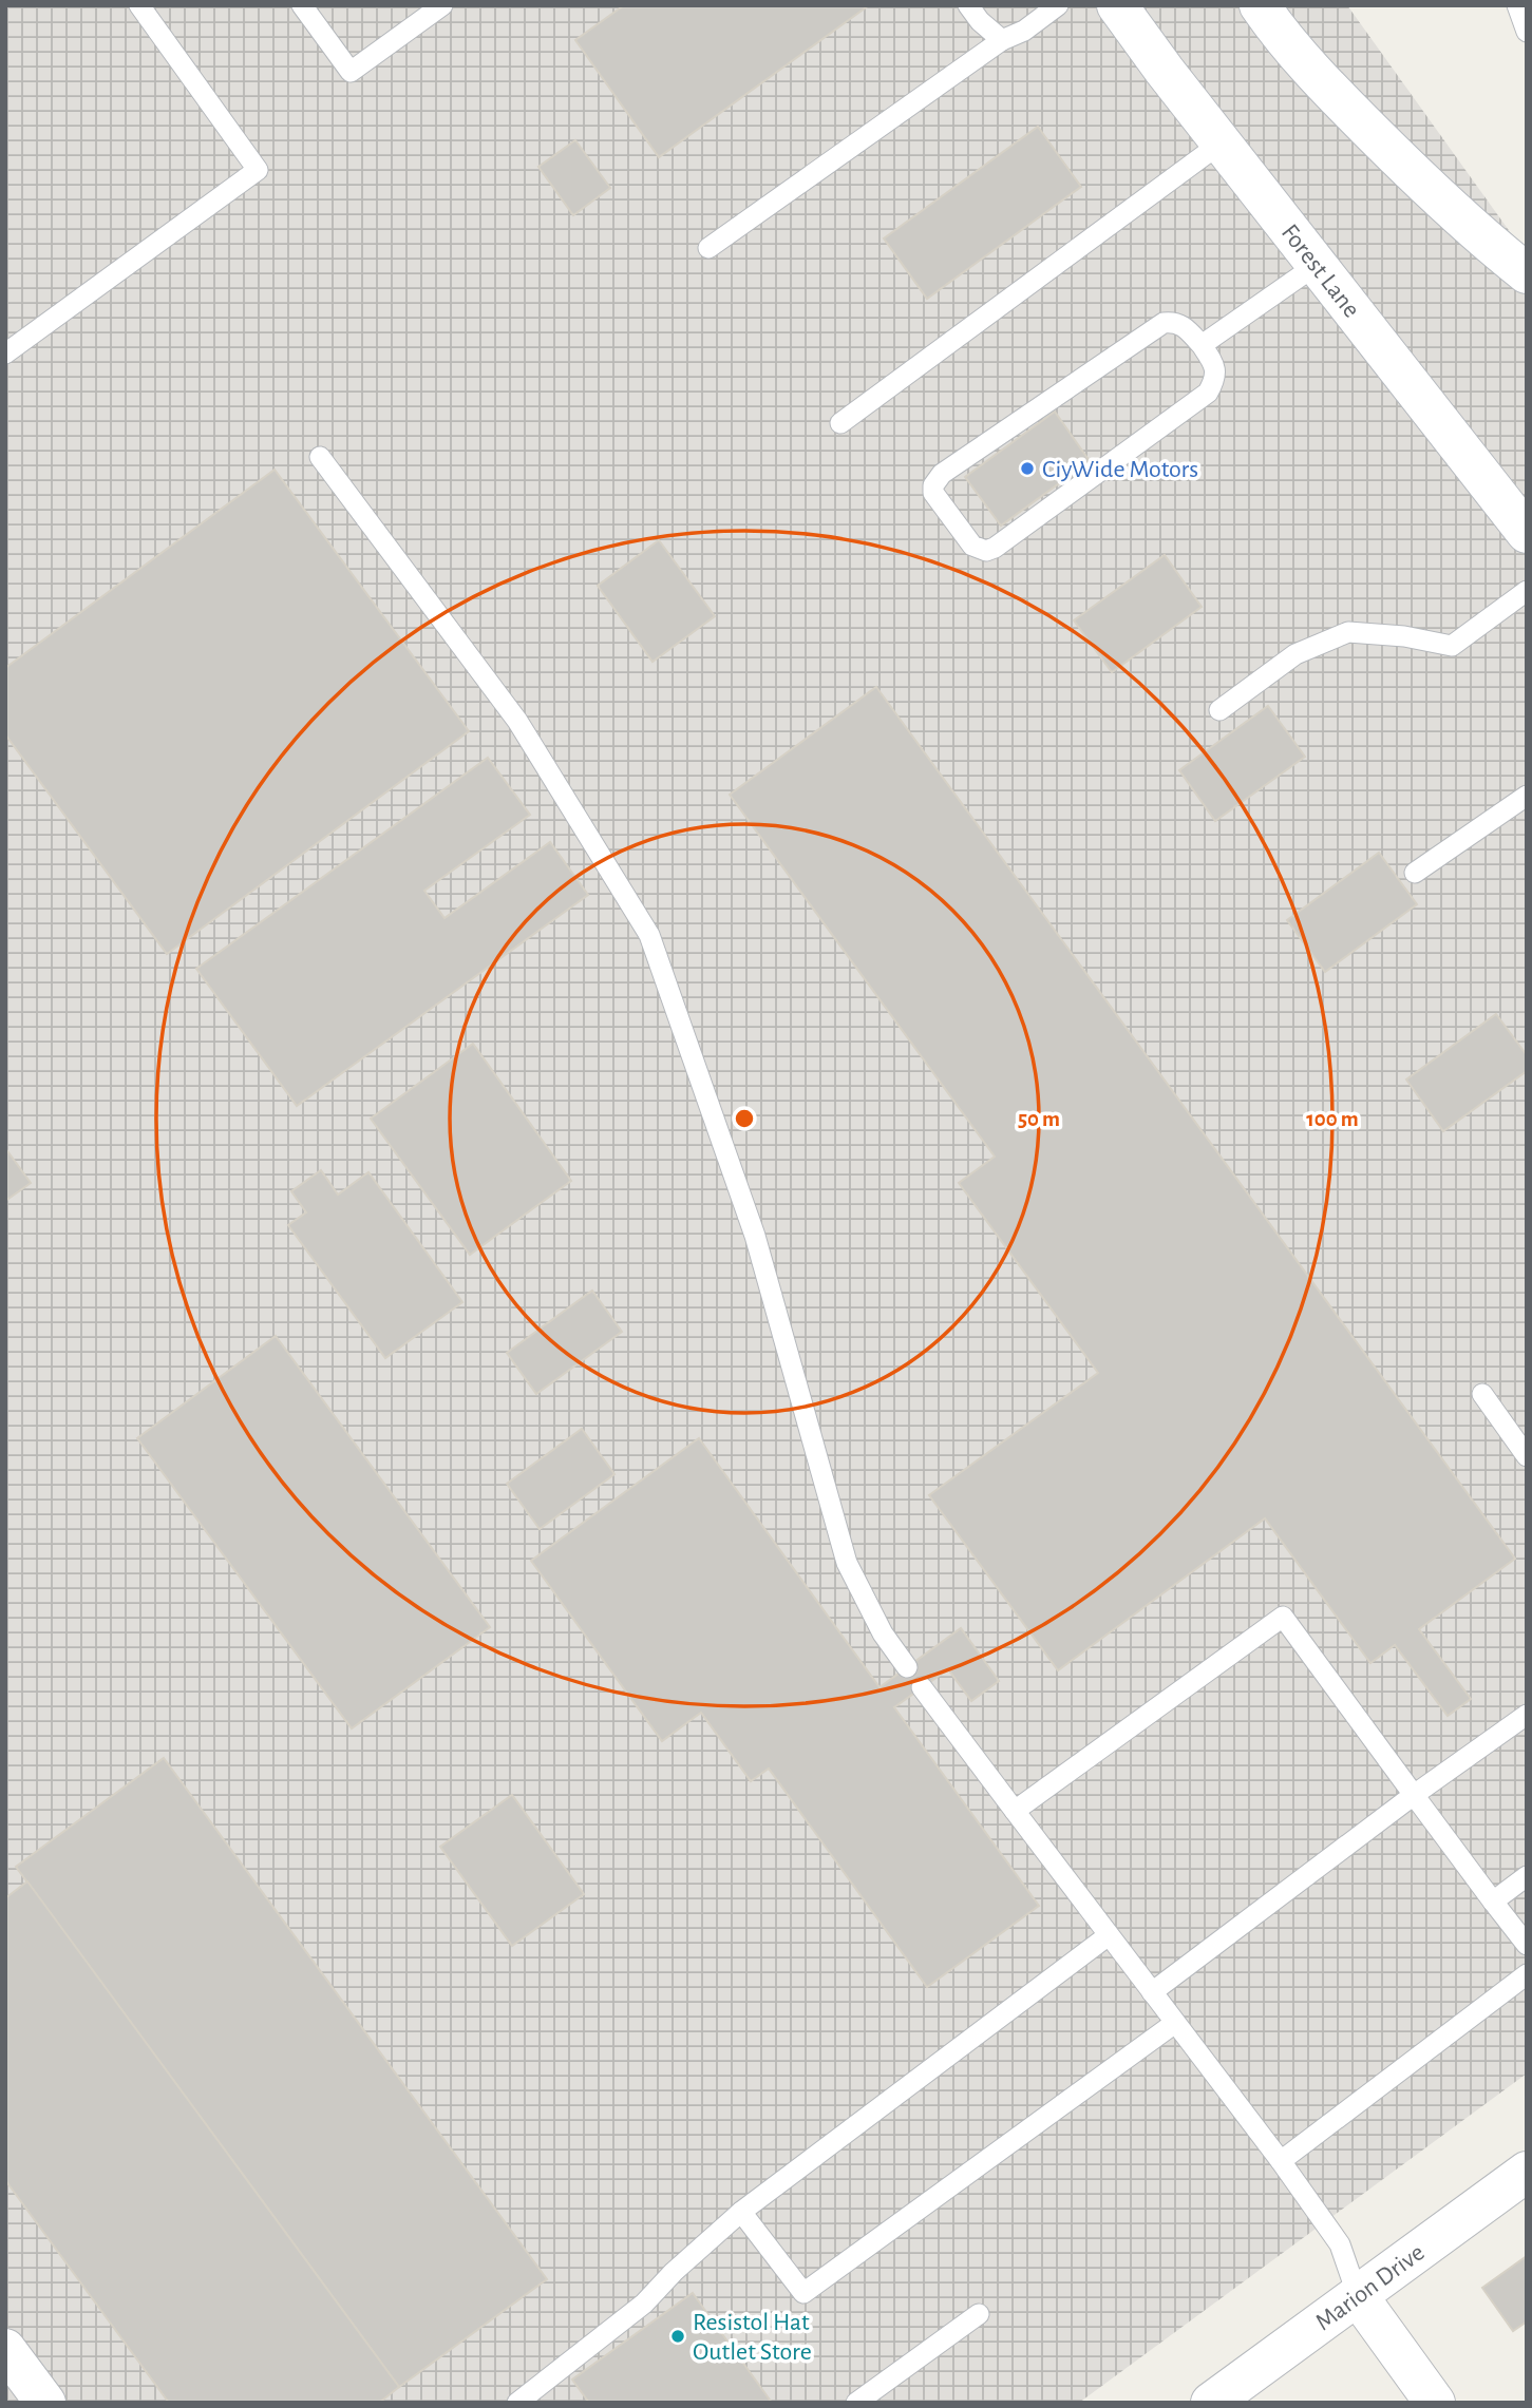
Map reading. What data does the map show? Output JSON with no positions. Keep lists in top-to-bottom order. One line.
{"streets":{"main road":["Forest Lane","Marion Drive"]},"places":["CiyWide Motors","Resistol Hat Outlet Store"],"rings":["50 m","100 m"]}
